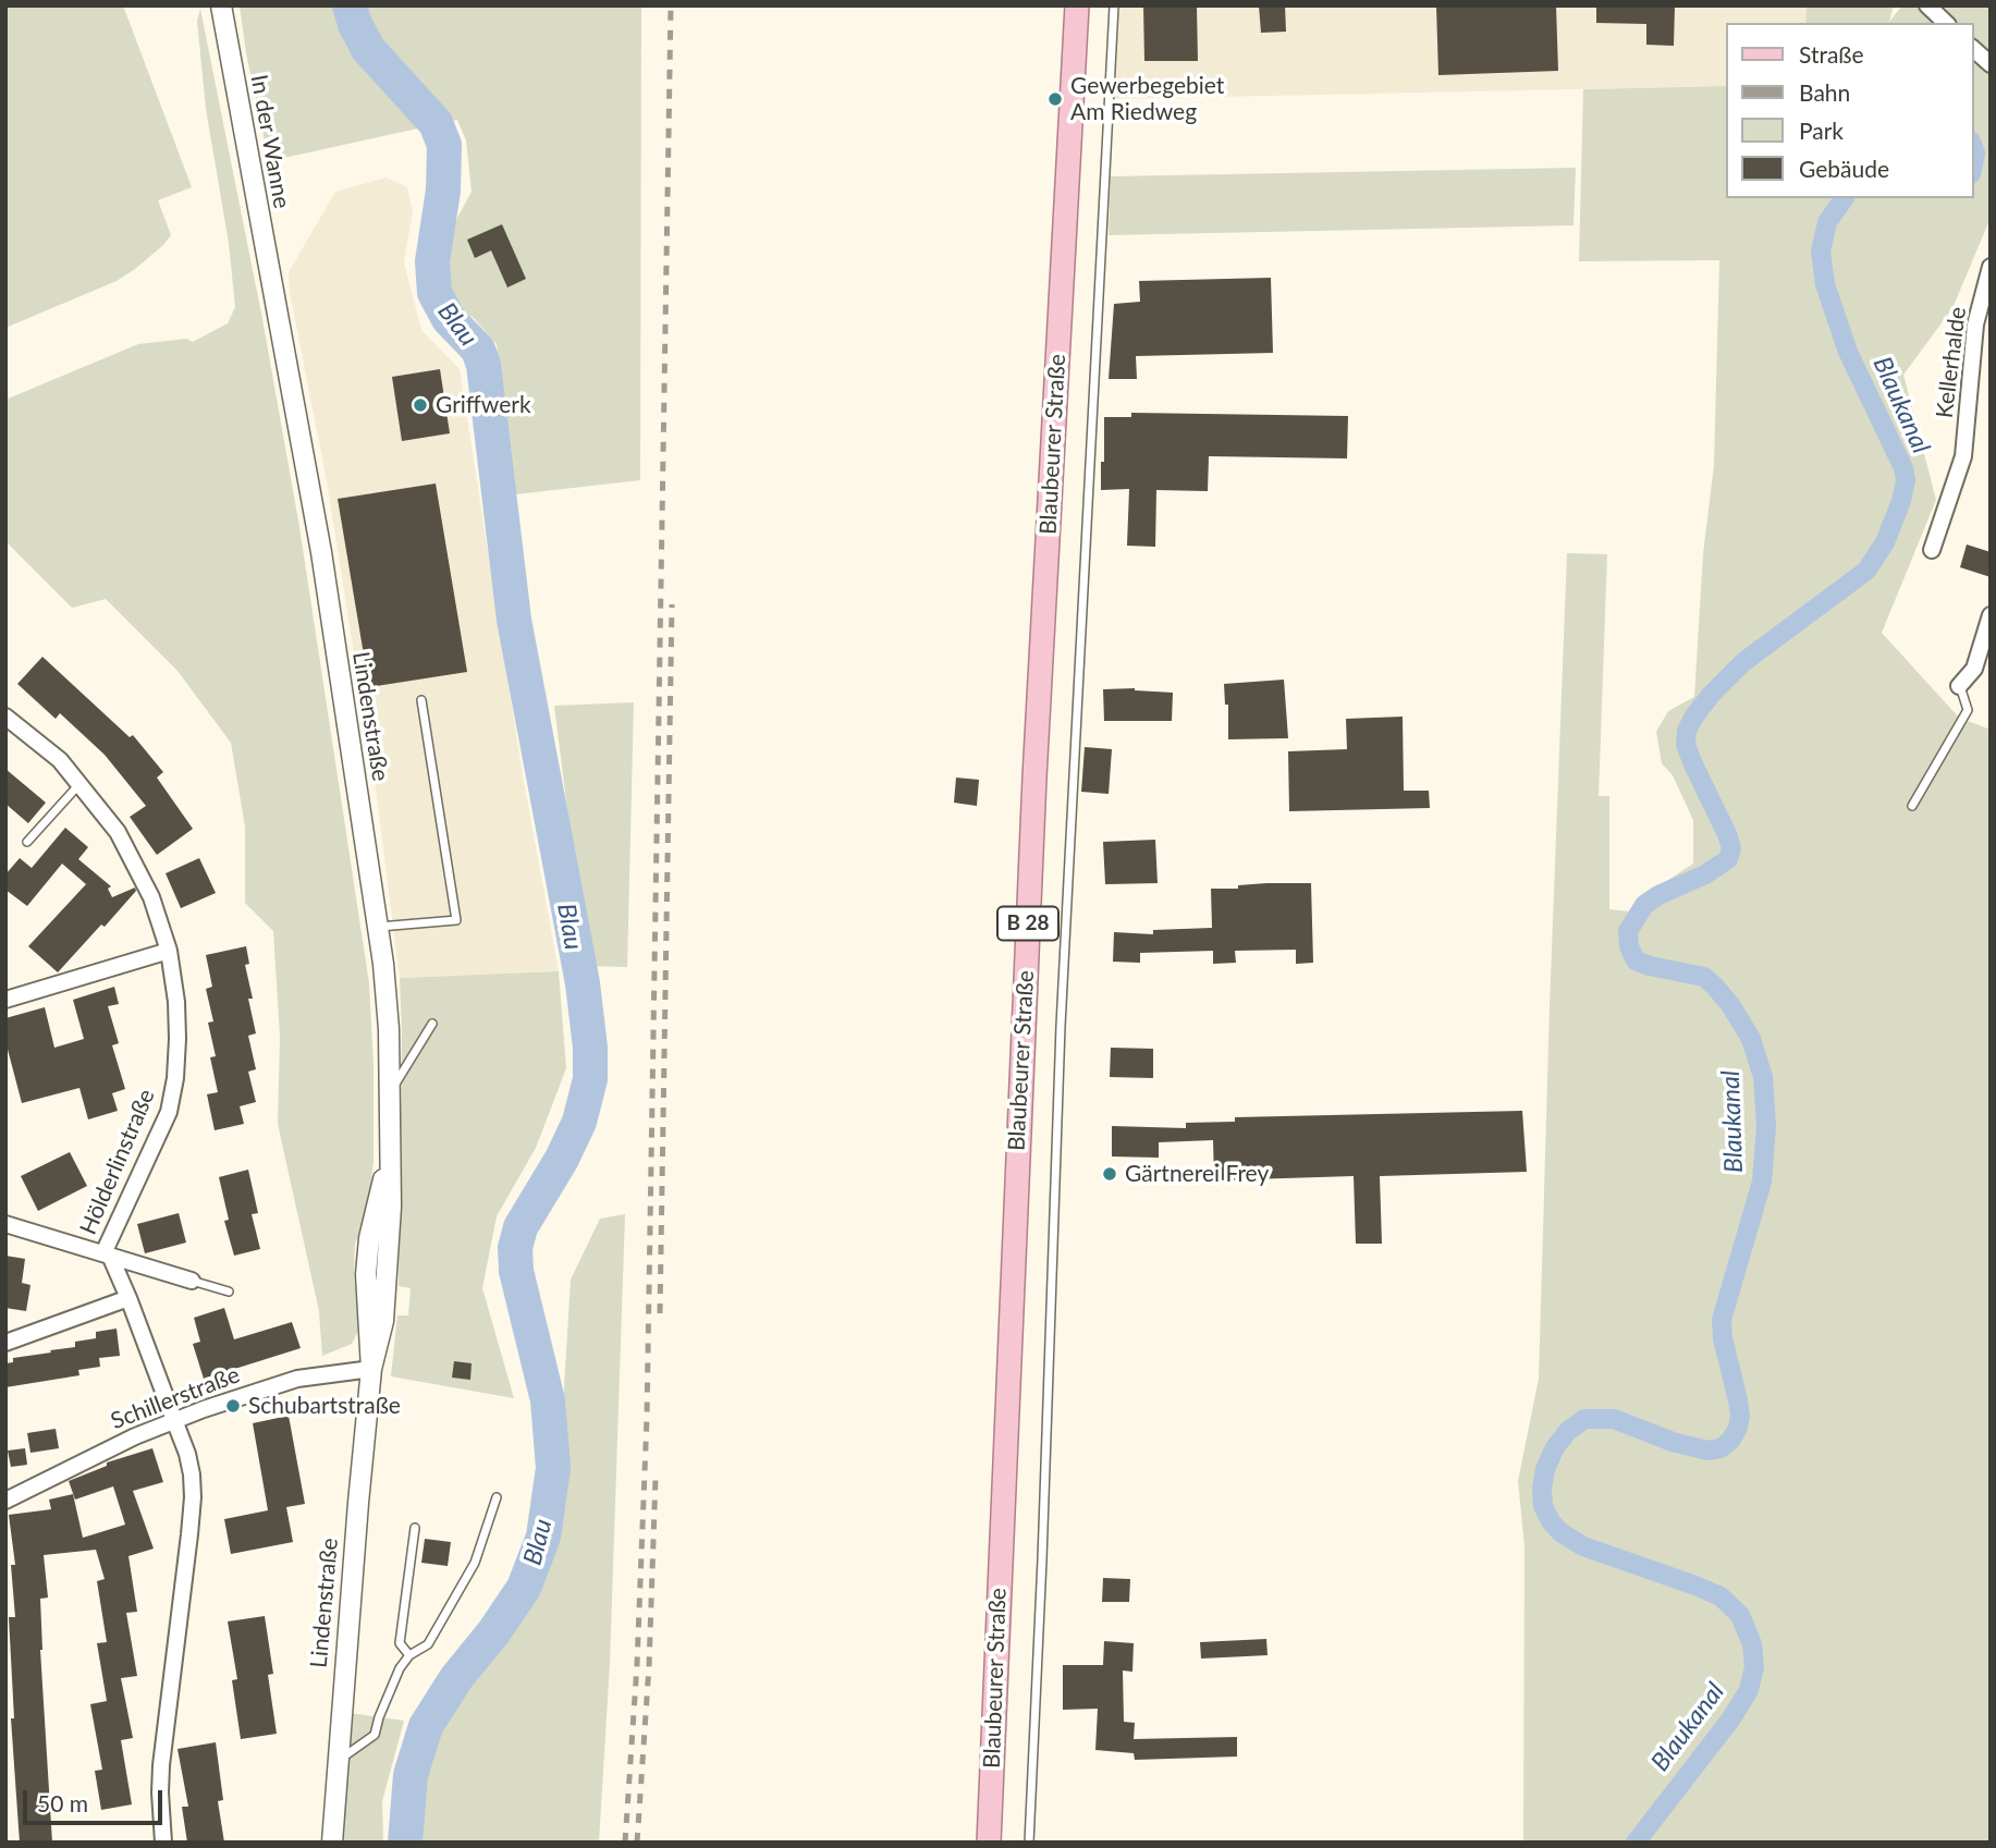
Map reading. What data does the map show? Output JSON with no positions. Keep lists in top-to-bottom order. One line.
{"streets":{"main road":["Blaubeurer Straße","B 28"],"street":["In der Wanne","Kellerhalde","Lindenstraße","Hölderlinstraße","Schillerstraße"]},"crossings":[["In der Wanne","Lindenstraße"],["Lindenstraße","Schillerstraße"]],"water":["Blau","Blaukanal"],"places":["Gewerbegebiet Am Riedweg","Griffwerk","Gärtnerei Frey","Schubartstraße"],"legend":["Straße","Bahn","Park","Gebäude"],"scale_bar":"50 m"}
